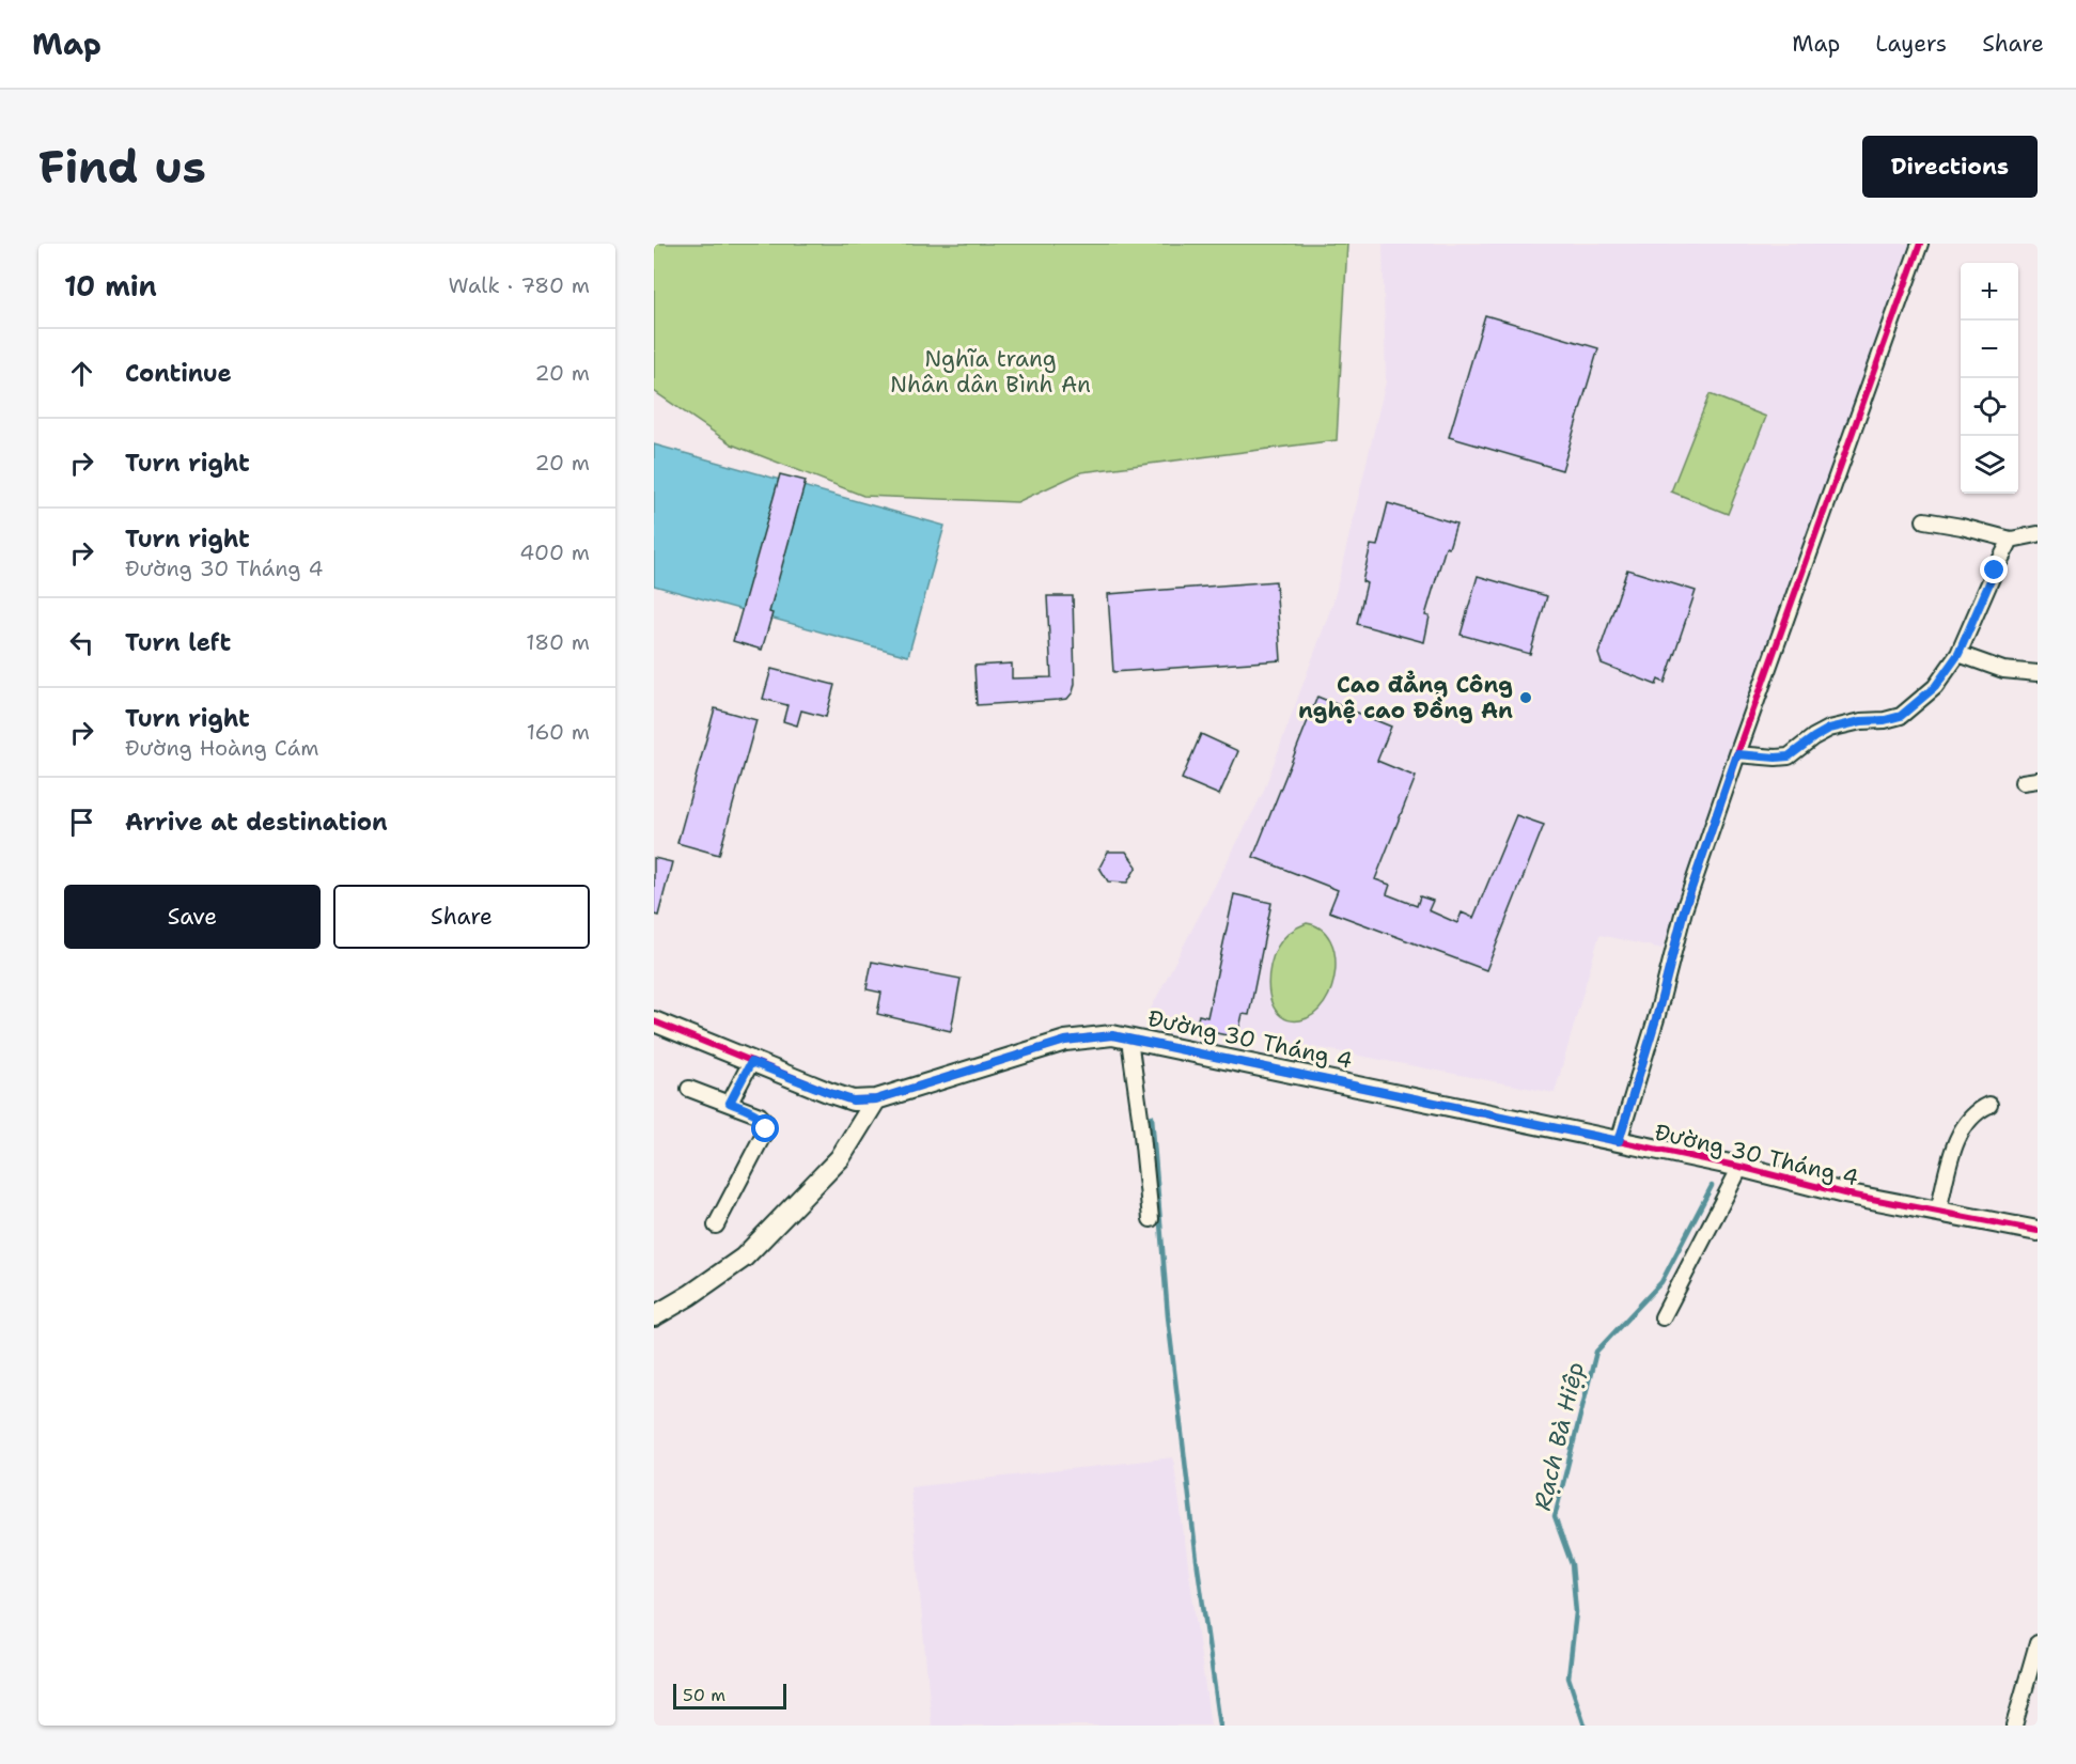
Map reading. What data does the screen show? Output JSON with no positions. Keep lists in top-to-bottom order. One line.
{"streets":{"street":["Đường 30 Tháng 4"]},"water":["Rạch Bà Hiệp"],"parks":["Nghĩa trang Nhân dân Bình An"],"places":["Cao đẳng Công nghệ cao Đồng An"],"scale_bar":"50 m","page":{"header":"Map","nav":["Map","Layers","Share"],"buttons":["Directions",["Save","Share"]],"title":"Find us","heading":["10 min","Walk · 780 m"],"map_buttons":["+","−"],"list":[["Continue","20 m"],["Turn right","20 m"],["Turn right","Đường 30 Tháng 4","400 m"],["Turn left","180 m"],["Turn right","Đường Hoàng Cám","160 m"],"Arrive at destination"],"scale":"50 m"}}
